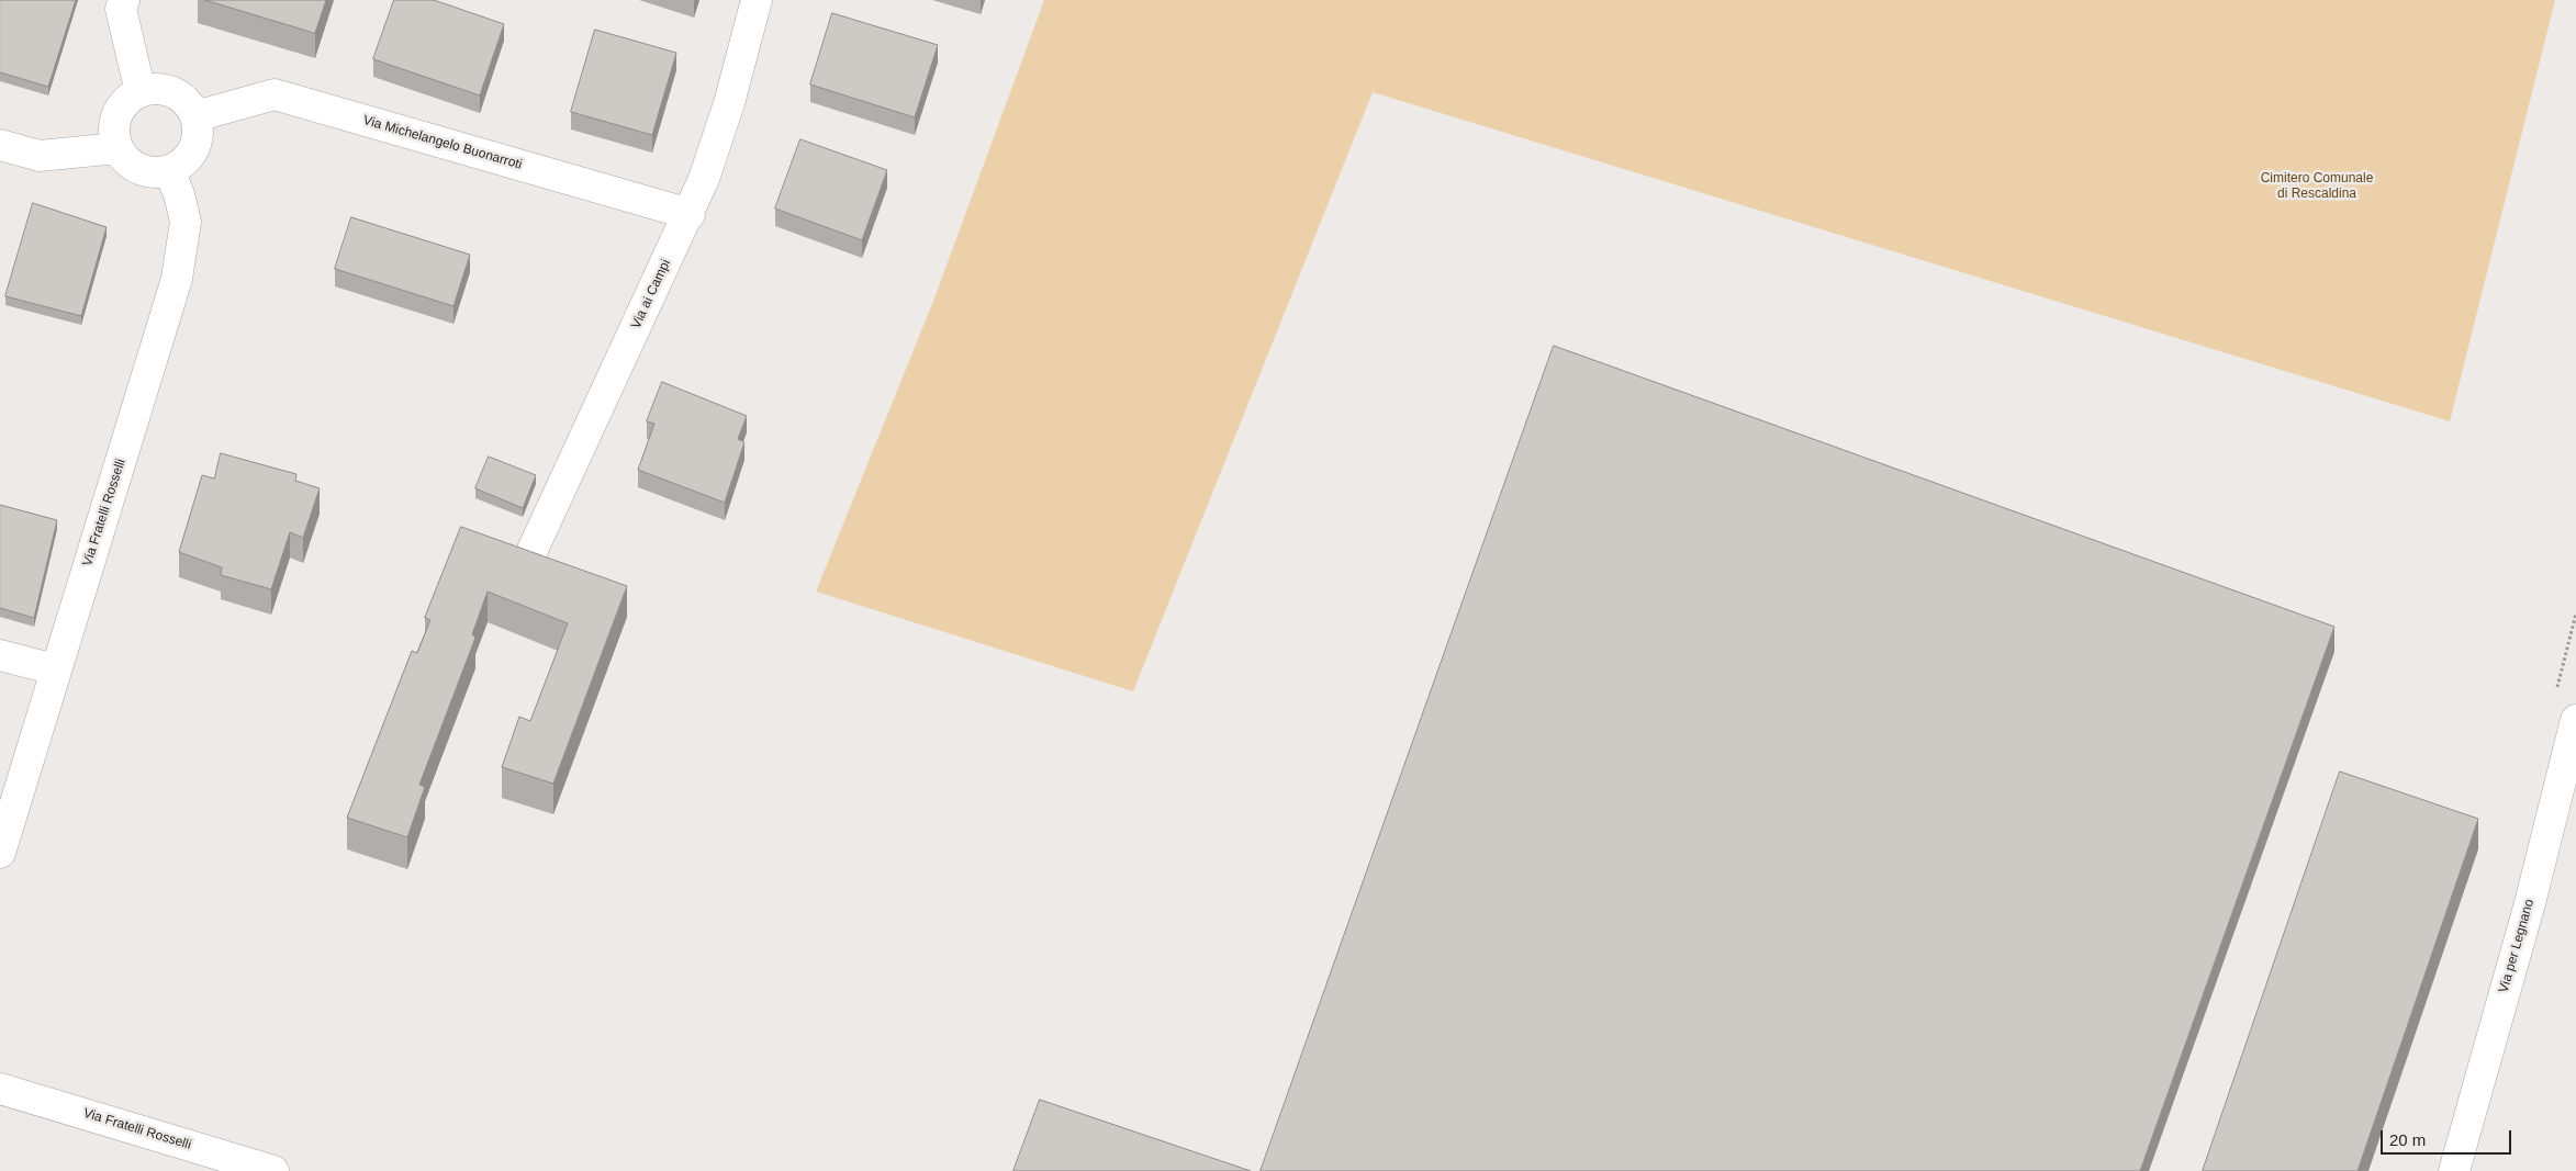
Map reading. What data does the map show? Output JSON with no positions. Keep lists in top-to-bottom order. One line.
{"streets":{"street":["Via Michelangelo Buonarroti","Via ai Campi","Via Fratelli Rosselli","Via per Legnano"]},"crossings":[["Via Michelangelo Buonarroti","Via ai Campi"],["Via Michelangelo Buonarroti","Via Fratelli Rosselli"]],"parks":["Cimitero Comunale di Rescaldina"],"scale_bar":"20 m"}
